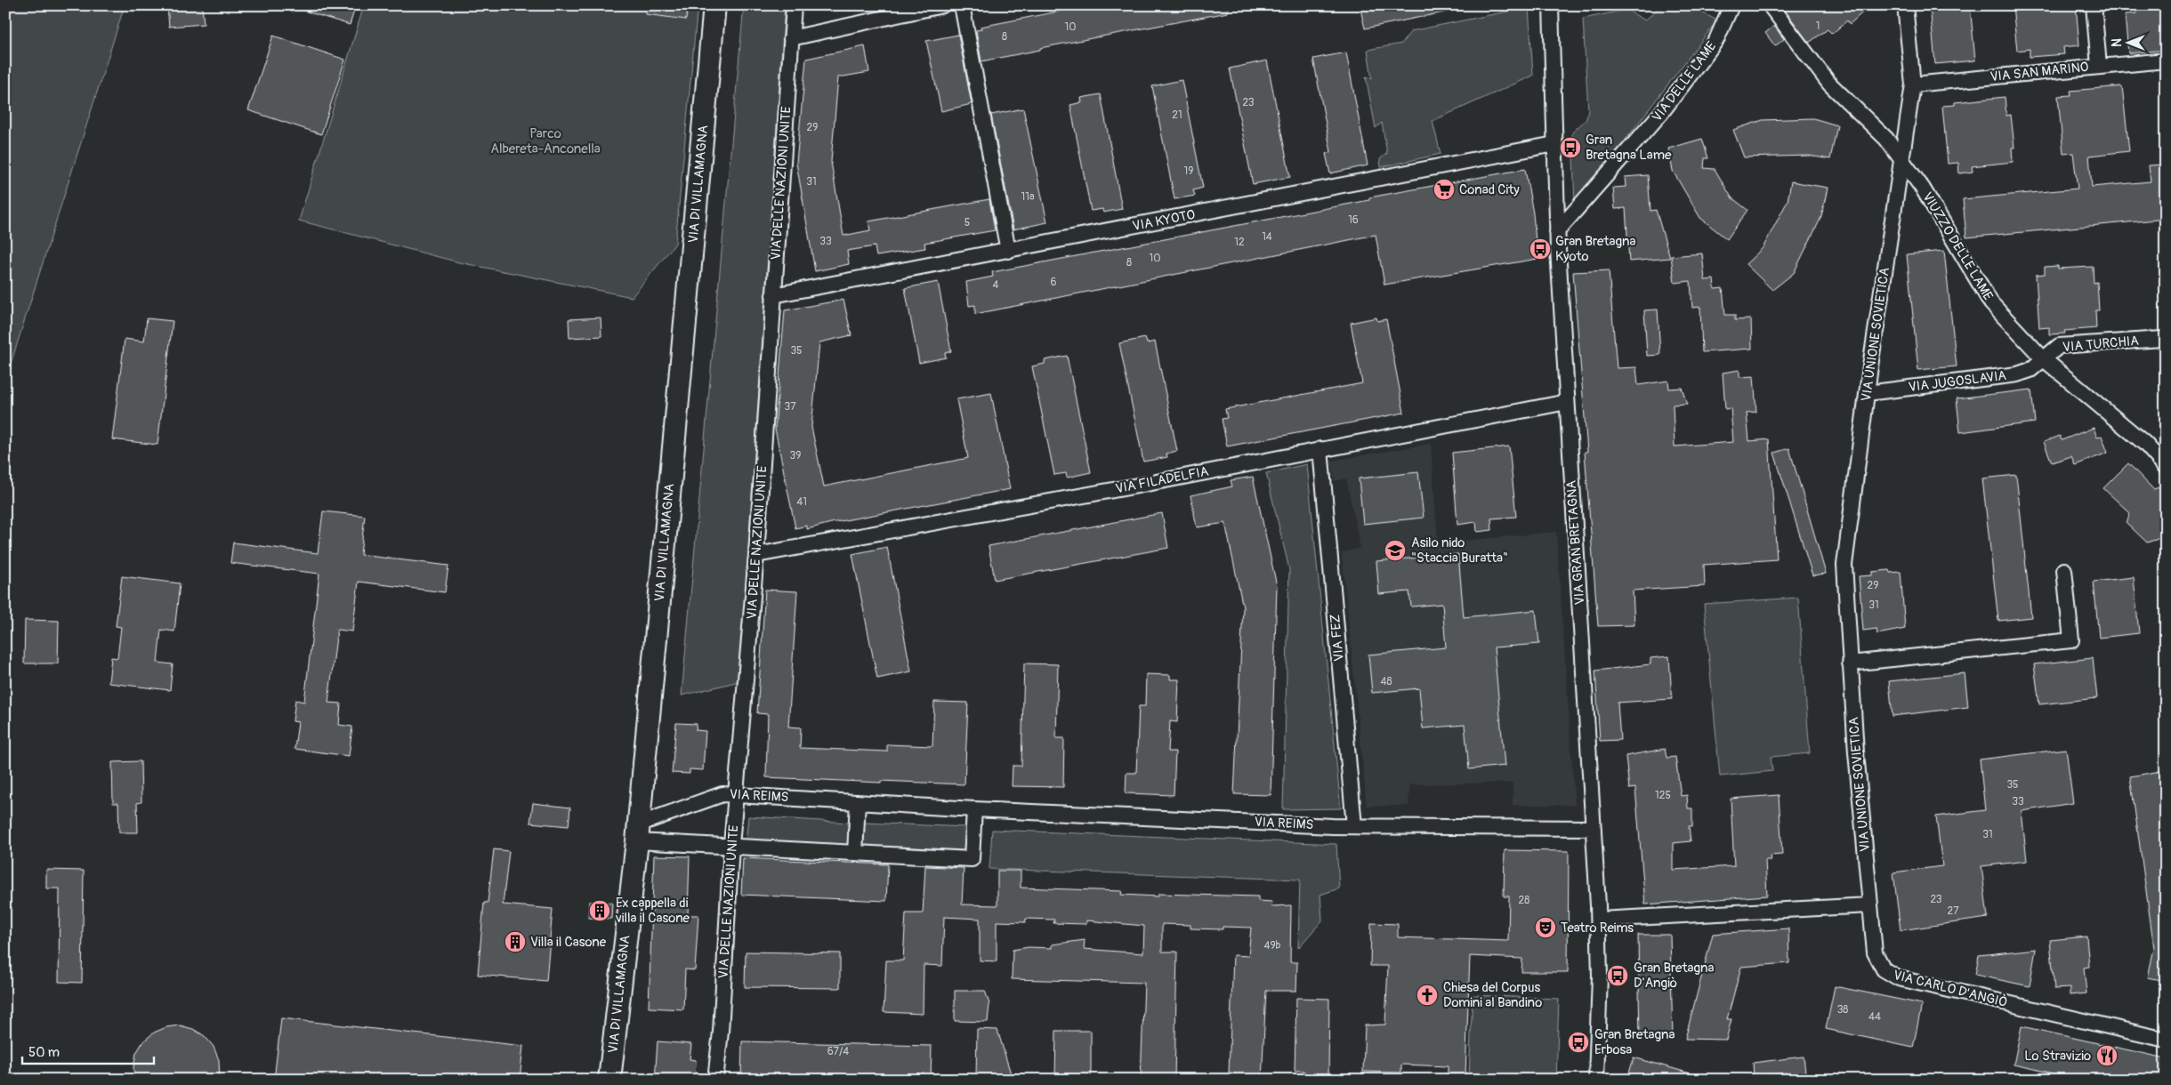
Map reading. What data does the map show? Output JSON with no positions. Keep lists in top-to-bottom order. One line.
{"streets":{"main road":["VIA DI VILLAMAGNA"],"street":["VIA SAN MARINO","VIA DELLE LAME","VIA DELLE NAZIONI UNITE","VIA KYOTO","VIUZZO DELLE LAME","VIA UNIONE SOVIETICA","VIA TURCHIA","VIA JUGOSLAVIA","VIA FILADELFIA","VIA GRAN BRETAGNA","VIA FEZ","VIA REIMS","VIA CARLO D'ANGIÒ"]},"crossings":[["VIA SAN MARINO","VIA UNIONE SOVIETICA"],["VIA DELLE LAME","VIA GRAN BRETAGNA"],["VIA DELLE NAZIONI UNITE","VIA KYOTO"],["VIA DELLE NAZIONI UNITE","VIA FILADELFIA"],["VIA DELLE NAZIONI UNITE","VIA REIMS"],["VIA DI VILLAMAGNA","VIA REIMS"],["VIA KYOTO","VIA GRAN BRETAGNA"],["VIUZZO DELLE LAME","VIA UNIONE SOVIETICA"],["VIUZZO DELLE LAME","VIA TURCHIA"],["VIUZZO DELLE LAME","VIA JUGOSLAVIA"],["VIA UNIONE SOVIETICA","VIA JUGOSLAVIA"],["VIA UNIONE SOVIETICA","VIA CARLO D'ANGIÒ"],["VIA TURCHIA","VIA JUGOSLAVIA"],["VIA FILADELFIA","VIA GRAN BRETAGNA"],["VIA FILADELFIA","VIA FEZ"],["VIA GRAN BRETAGNA","VIA REIMS"],["VIA FEZ","VIA REIMS"]],"parks":["Parco Albereta-Anconella"],"places":{"bus stop":["Gran Bretagna Lame","Gran Bretagna Kyoto","Gran Bretagna D'Angiò","Gran Bretagna Erbosa"],"supermarket":["Conad City"],"school or university":["Asilo nido \"Staccia Buratta\""],"building":["Ex cappella di villa il Casone","Villa il Casone"],"theatre":["Teatro Reims"],"church":["Chiesa del Corpus Domini al Bandino"],"restaurant":["Lo Stravizio"]},"house_numbers":["1","10","8","23","21","29","19","31","11a","16","5","14","33","12","10","8","6","4","35","37","39","41","29","31","48","35","125","33","31","23","28","27","49b","38","44","67/4"],"scale_bar":"50 m","north":"left"}
